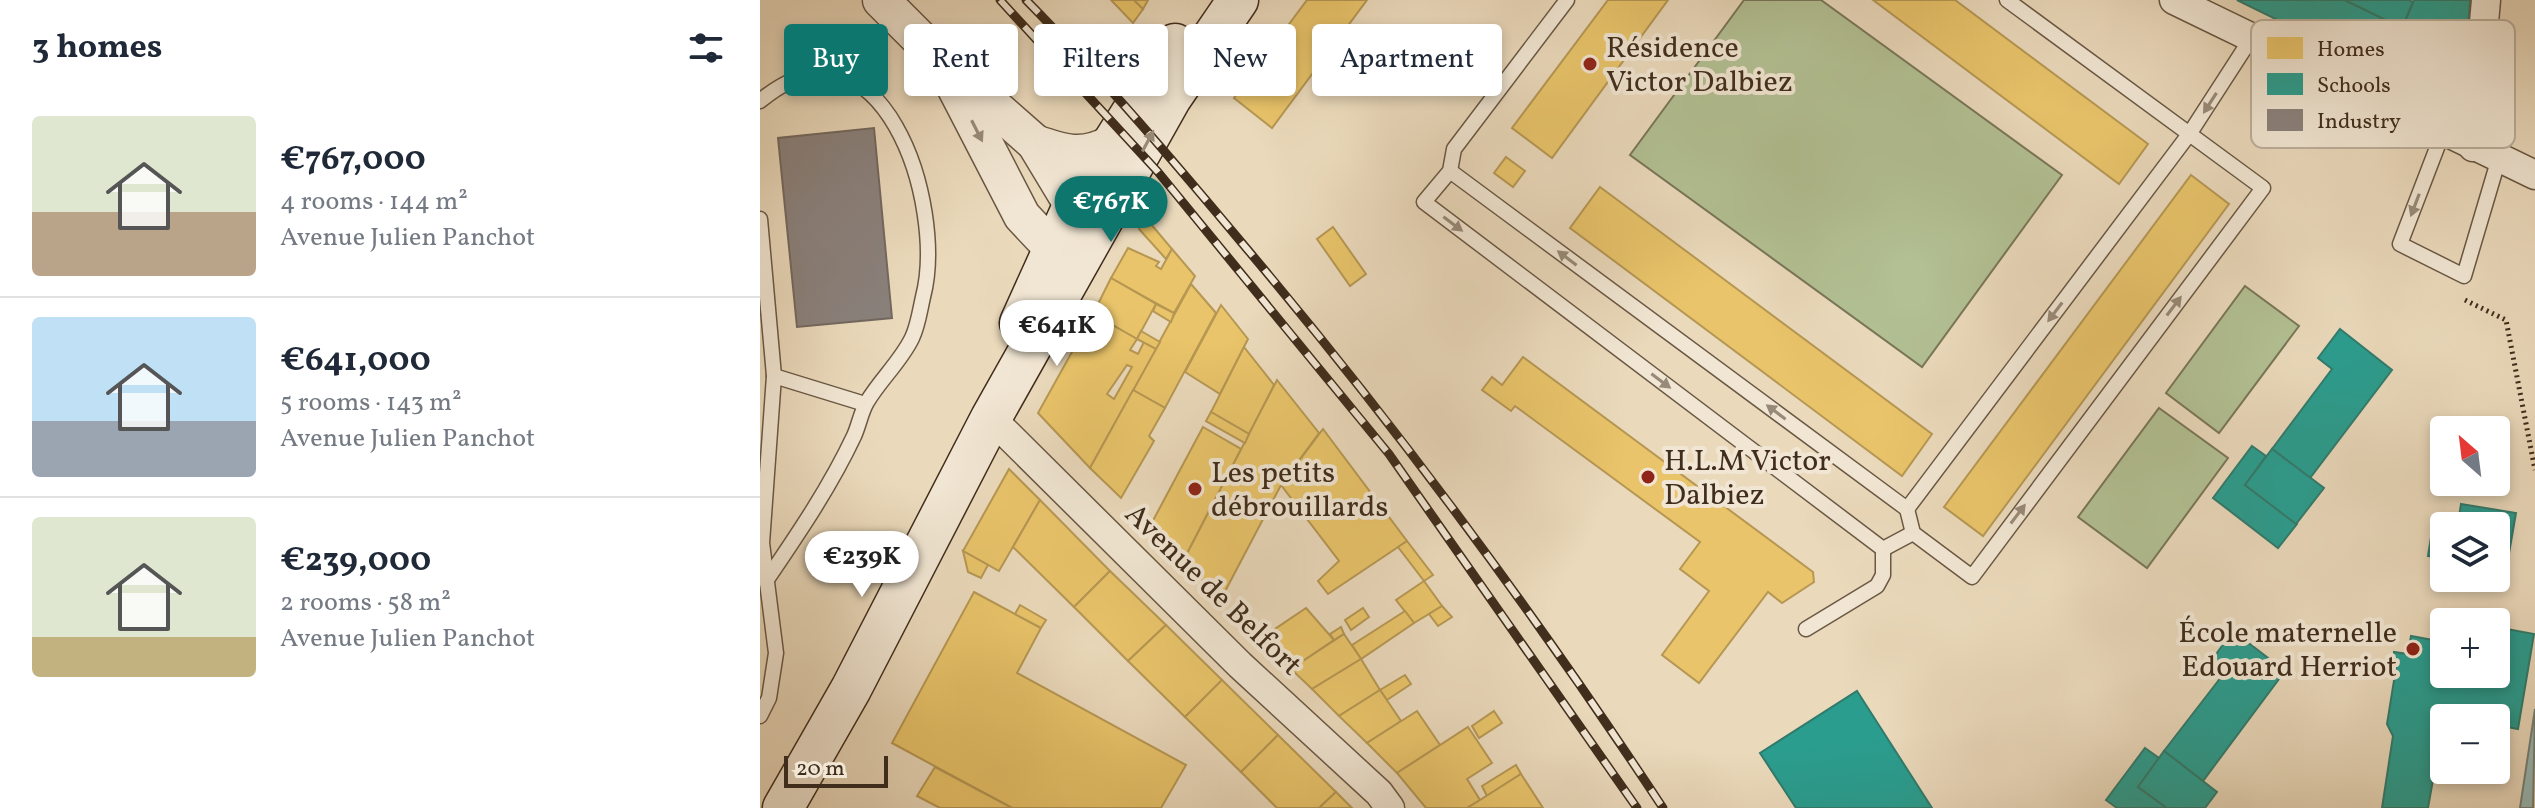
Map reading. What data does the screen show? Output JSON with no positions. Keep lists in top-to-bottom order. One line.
{"streets":{"street":["Avenue de Belfort"]},"places":["Résidence Victor Dalbiez","H.L.M Victor Dalbiez","Les petits débrouillards","École maternelle Edouard Herriot"],"legend":["Homes","Schools","Industry"],"scale_bar":"20 m","north":"top left","page":{"heading":"3 homes","chip":["Buy","Rent","Filters","New","Apartment"],"list":[{"name":"€767,000","note":"4 rooms · 144 m² · Avenue Julien Panchot"},{"name":"€641,000","note":"5 rooms · 143 m² · Avenue Julien Panchot"},{"name":"€239,000","note":"2 rooms · 58 m² · Avenue Julien Panchot"}],"price":["€767K","€641K","€239K"],"map_buttons":["+","−"],"scale":"20 m"}}
